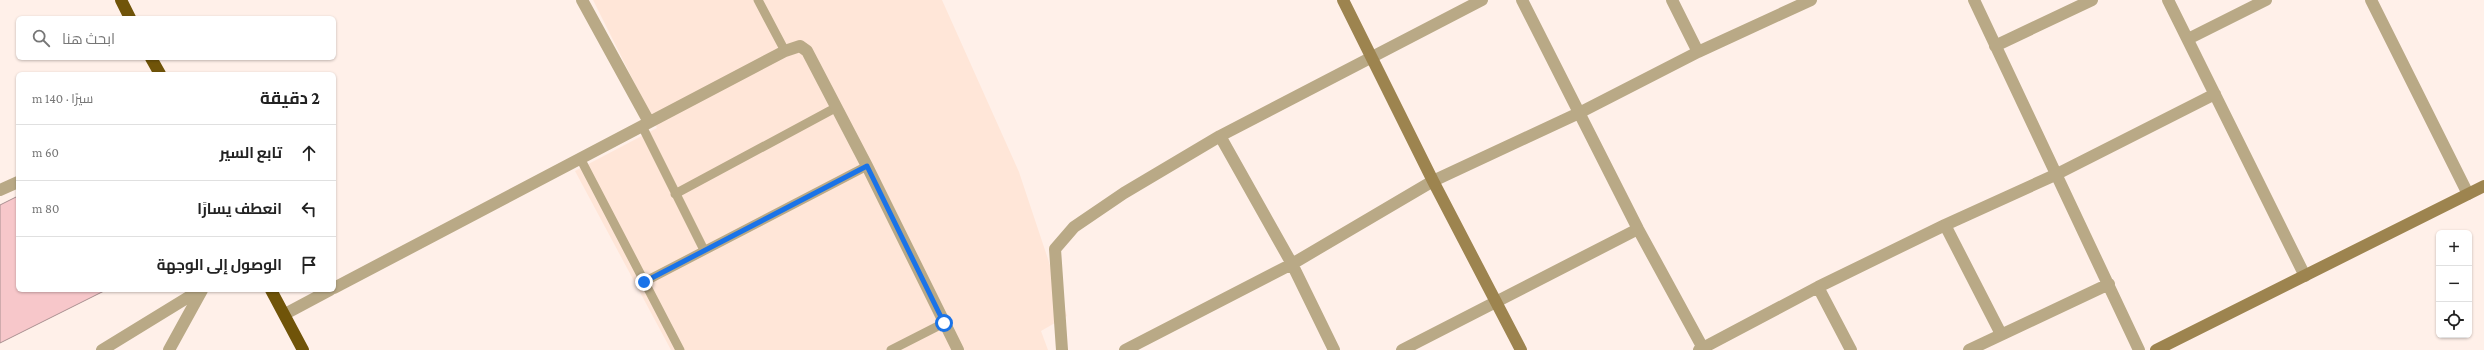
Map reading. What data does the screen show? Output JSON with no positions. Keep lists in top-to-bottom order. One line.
{"page":{"search":"ابحث هنا","heading":["2 دقيقة","سيرًا · 140 m"],"list":[["تابع السير","60 m"],["انعطف يسارًا","80 m"],"الوصول إلى الوجهة"],"map_buttons":["+","−"]}}
